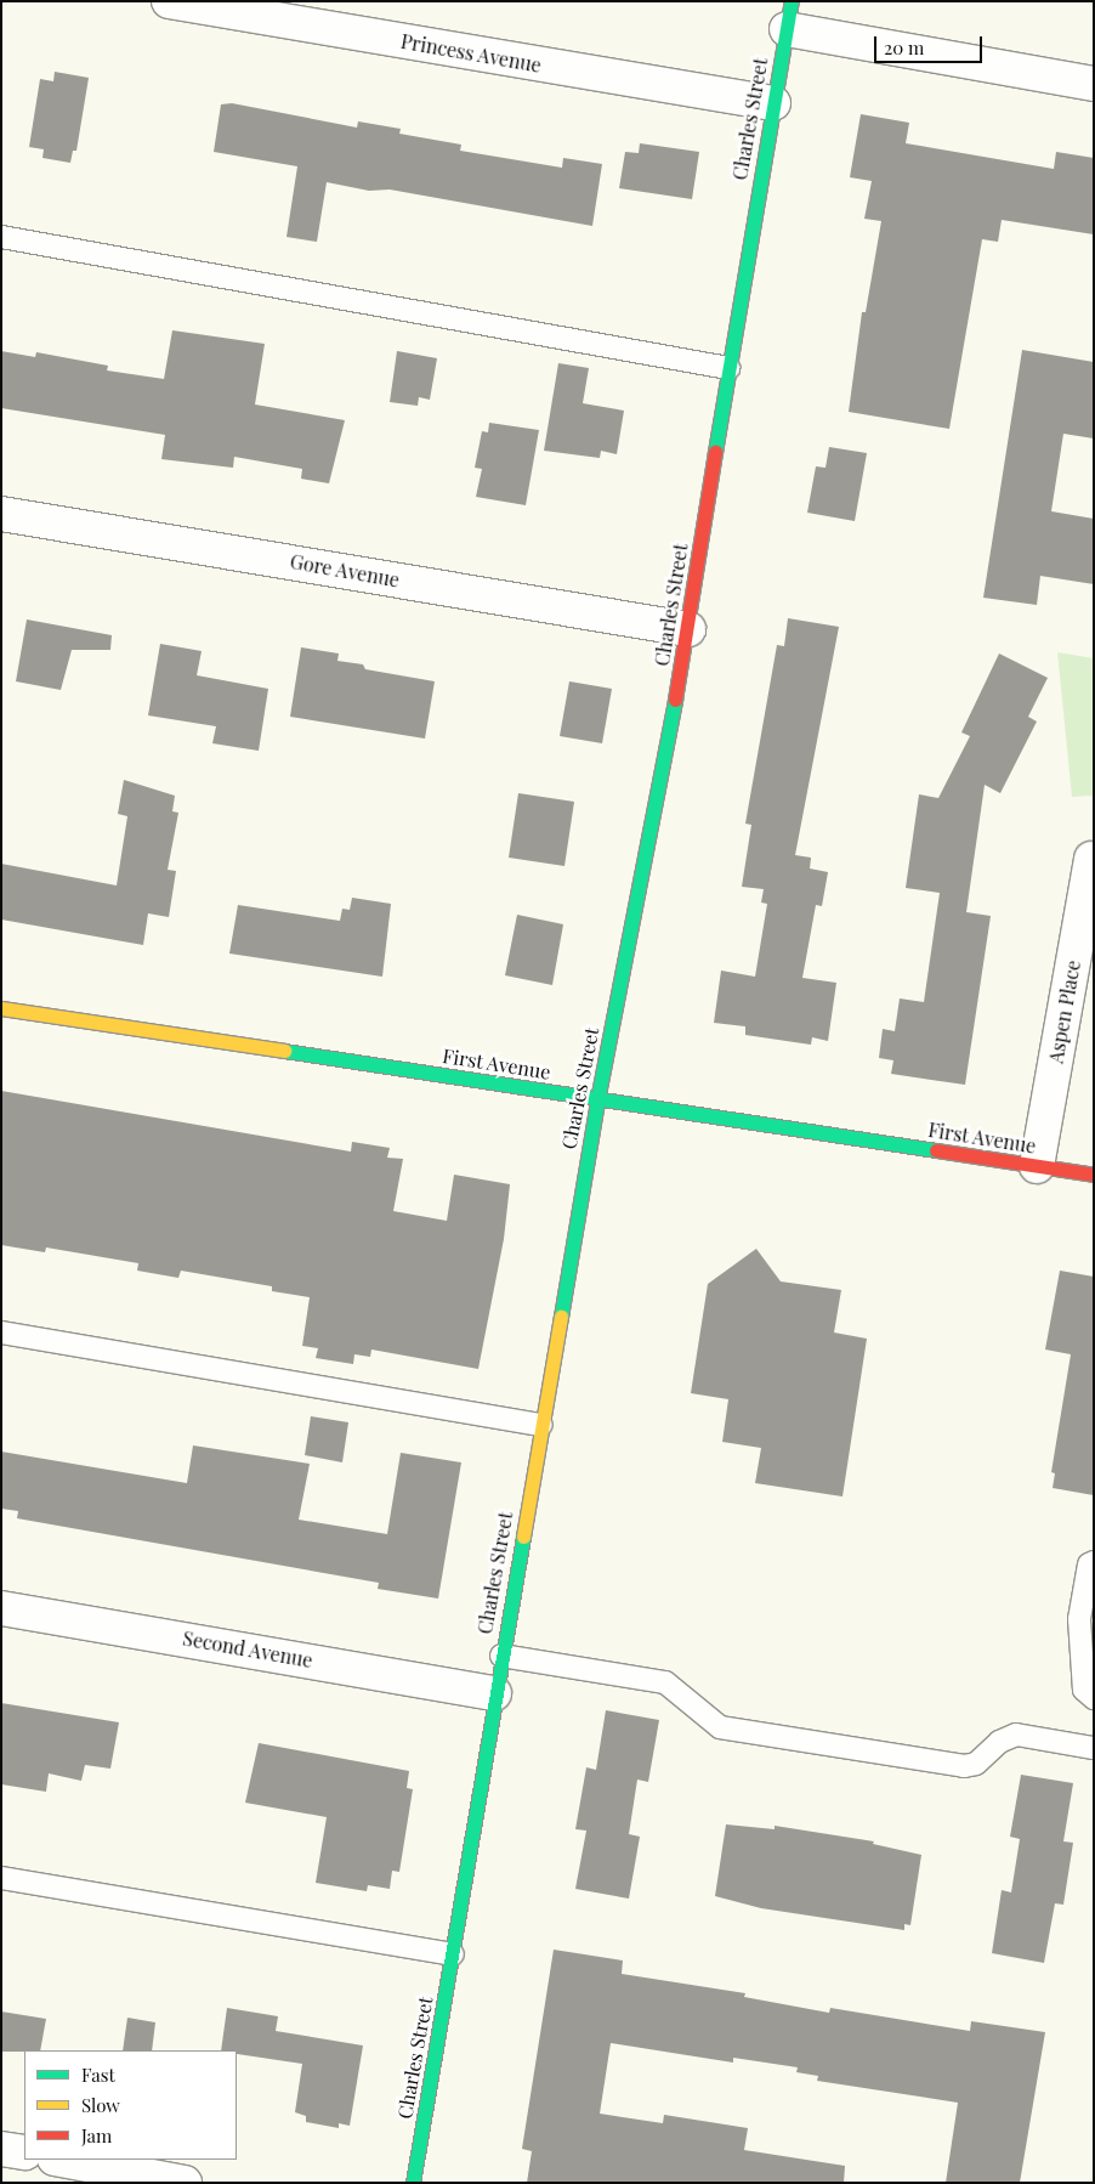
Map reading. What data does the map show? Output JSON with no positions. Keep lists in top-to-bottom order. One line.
{"streets":{"street":["Princess Avenue","Charles Street","Gore Avenue","Aspen Place","First Avenue","Second Avenue"]},"crossings":[["Princess Avenue","Charles Street"],["Charles Street","Gore Avenue"],["Charles Street","First Avenue"],["Charles Street","Second Avenue"],["Aspen Place","First Avenue"]],"legend":["Fast","Slow","Jam"],"scale_bar":"20 m"}
